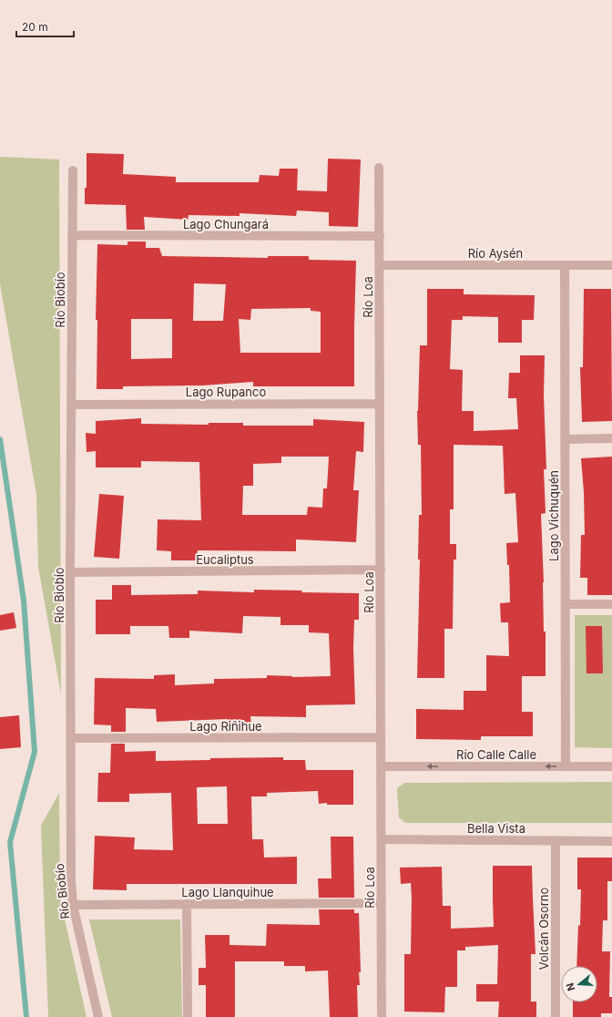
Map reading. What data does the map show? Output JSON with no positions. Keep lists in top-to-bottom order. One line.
{"streets":{"street":["Lago Chungará","Río Aysén","Río Loa","Río Biobío","Lago Rupanco","Lago Vichuquén","Eucaliptus","Lago Riñihue","Río Calle Calle","Bella Vista","Lago Llanquihue","Volcán Osorno"]},"crossings":[["Lago Chungará","Río Loa"],["Lago Chungará","Río Biobío"],["Río Aysén","Río Loa"],["Río Aysén","Lago Vichuquén"],["Río Loa","Lago Rupanco"],["Río Loa","Eucaliptus"],["Río Loa","Lago Riñihue"],["Río Loa","Río Calle Calle"],["Río Loa","Bella Vista"],["Río Loa","Lago Llanquihue"],["Río Biobío","Lago Rupanco"],["Río Biobío","Eucaliptus"],["Río Biobío","Lago Riñihue"],["Río Biobío","Lago Llanquihue"],["Lago Vichuquén","Río Calle Calle"],["Bella Vista","Volcán Osorno"]],"one_way":["Río Calle Calle"],"scale_bar":"20 m","north":"left"}
